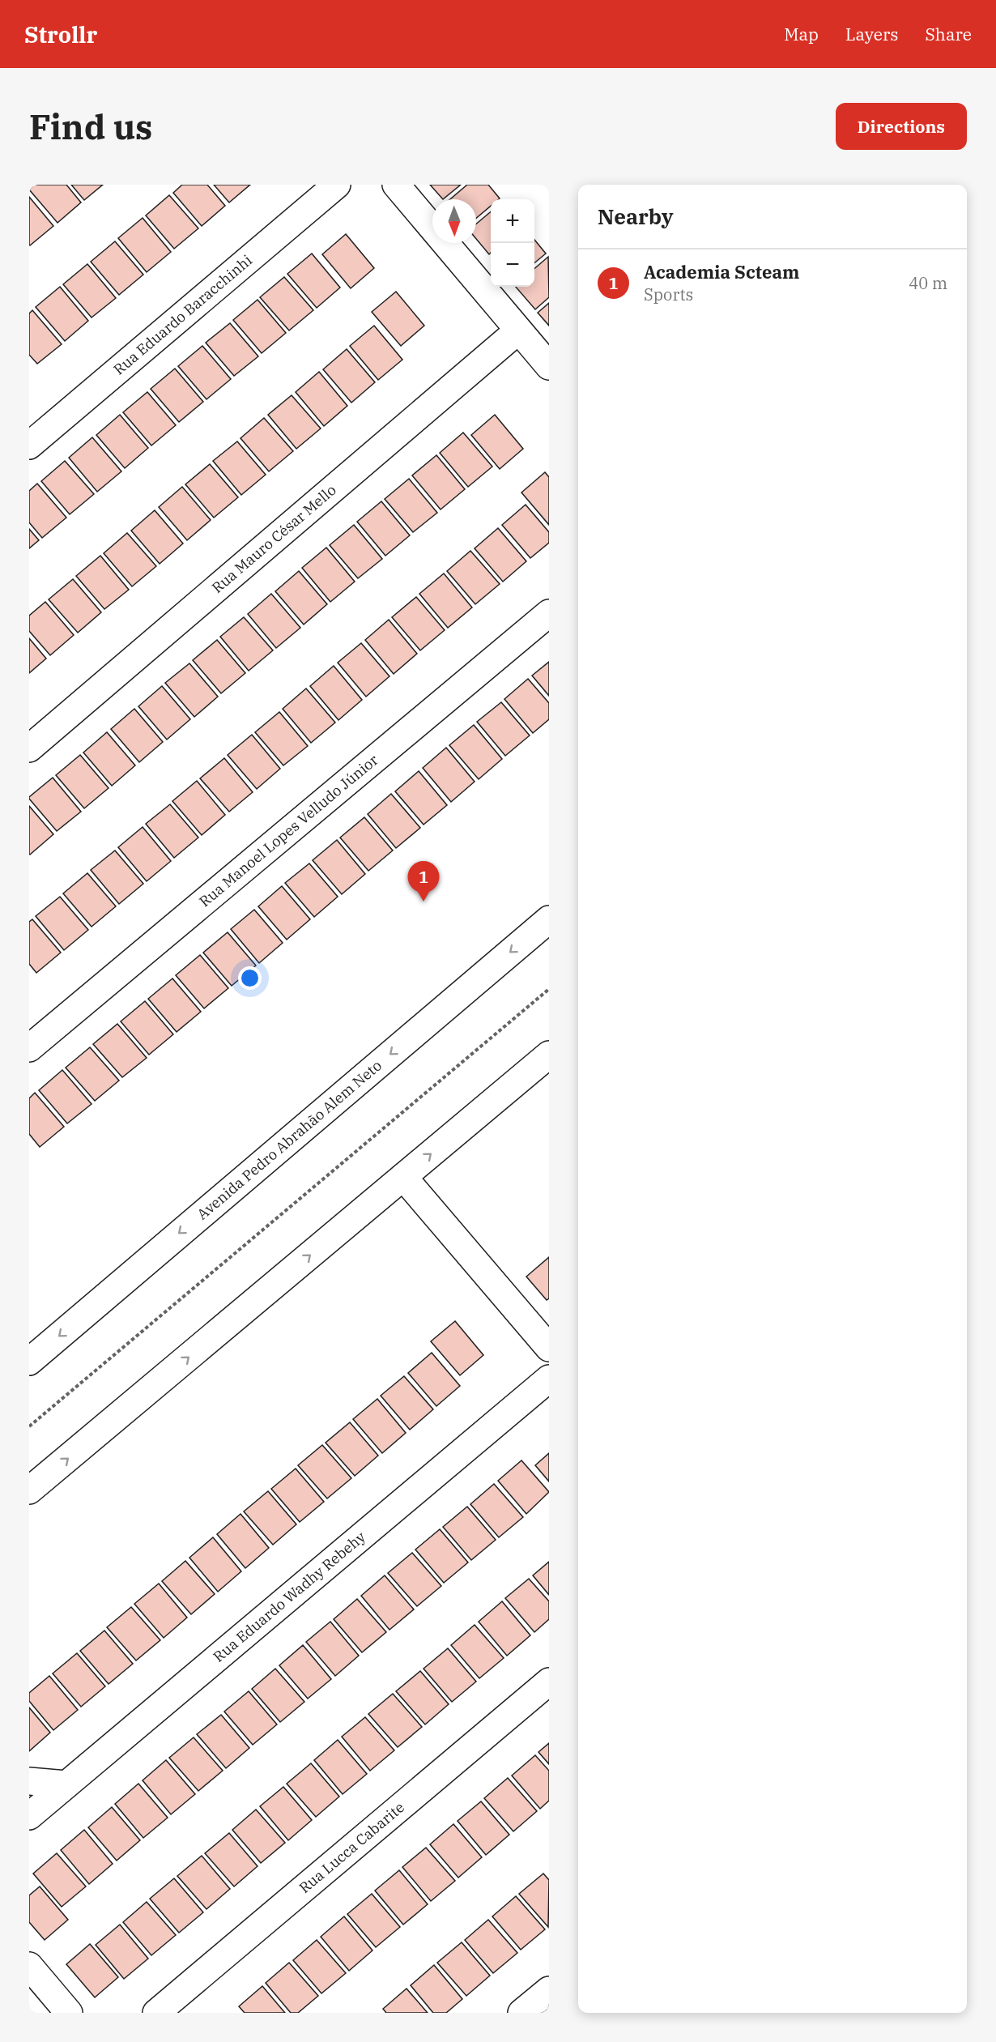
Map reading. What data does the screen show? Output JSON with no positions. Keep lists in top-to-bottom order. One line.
{"streets":{"street":["Rua Eduardo Baracchinhi","Rua Mauro César Mello","Rua Manoel Lopes Velludo Júnior","Avenida Pedro Abrahão Alem Neto","Rua Eduardo Wadhy Rebehy","Rua Lucca Cabarite"]},"north":"bottom","page":{"header":"Strollr","nav":["Map","Layers","Share"],"buttons":"Directions","title":"Find us","heading":"Nearby","map_buttons":["+","−"],"list":[{"mark":"1","name":"Academia Scteam","note":"Sports","value":"40 m"}],"pins":"1"}}
